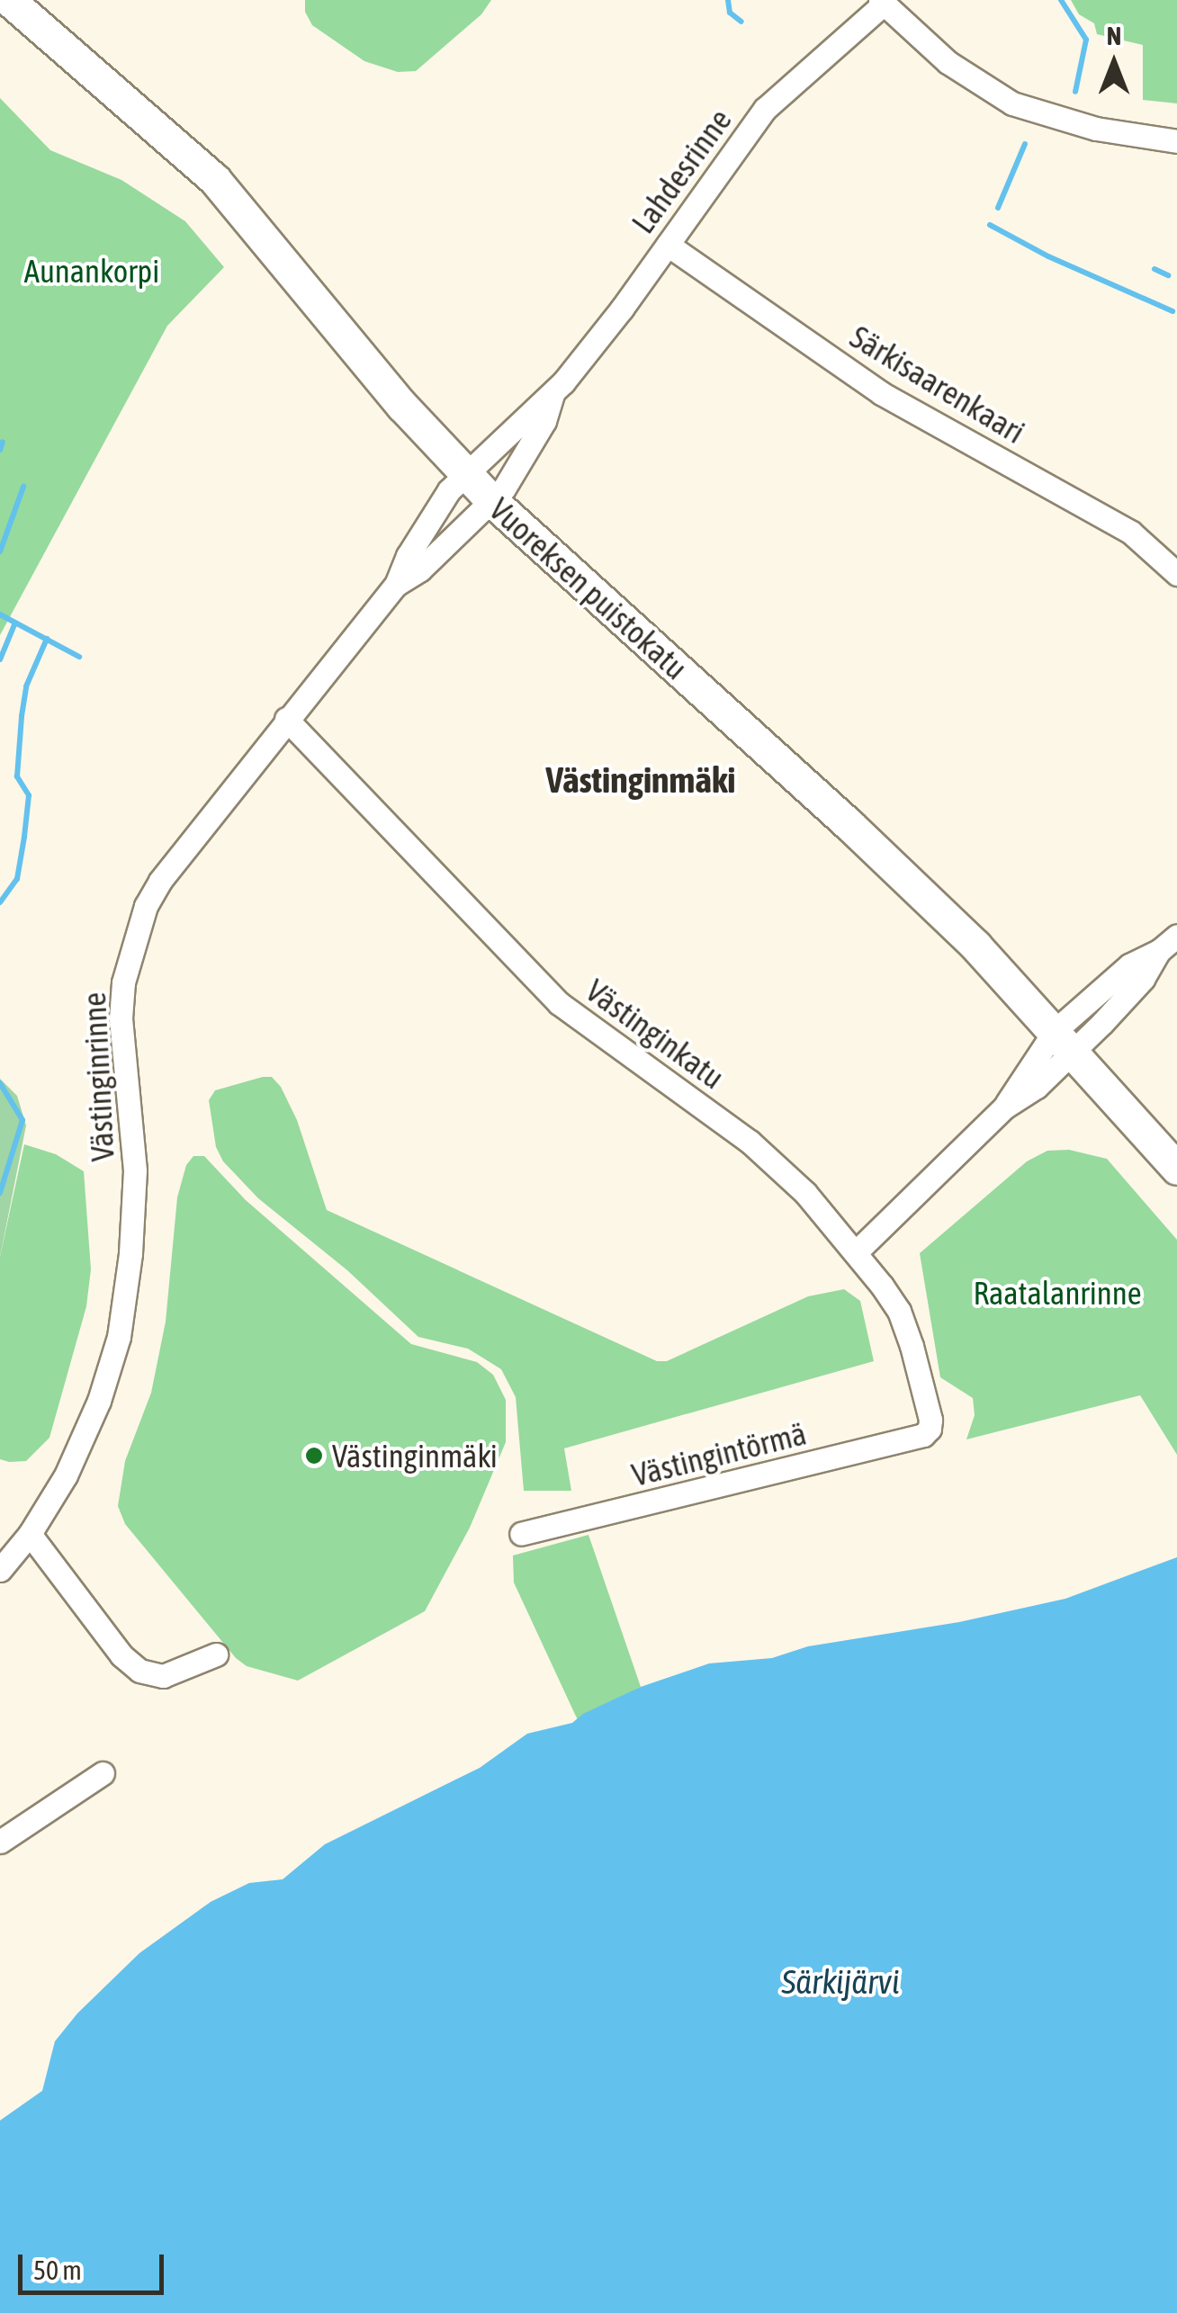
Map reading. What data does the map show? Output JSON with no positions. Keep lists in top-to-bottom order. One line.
{"streets":{"main road":["Vuoreksen puistokatu"],"street":["Lahdesrinne","Särkisaarenkaari","Västinginkatu","Västinginrinne","Västingintörmä"]},"crossings":[["Lahdesrinne","Särkisaarenkaari"],["Lahdesrinne","Vuoreksen puistokatu"],["Lahdesrinne","Västinginrinne"],["Vuoreksen puistokatu","Västinginrinne"],["Västinginkatu","Västinginrinne"],["Västinginkatu","Västingintörmä"]],"districts":["Västinginmäki"],"water":["Särkijärvi"],"parks":["Aunankorpi","Raatalanrinne"],"places":["Västinginmäki"],"scale_bar":"50 m","north":"top"}
